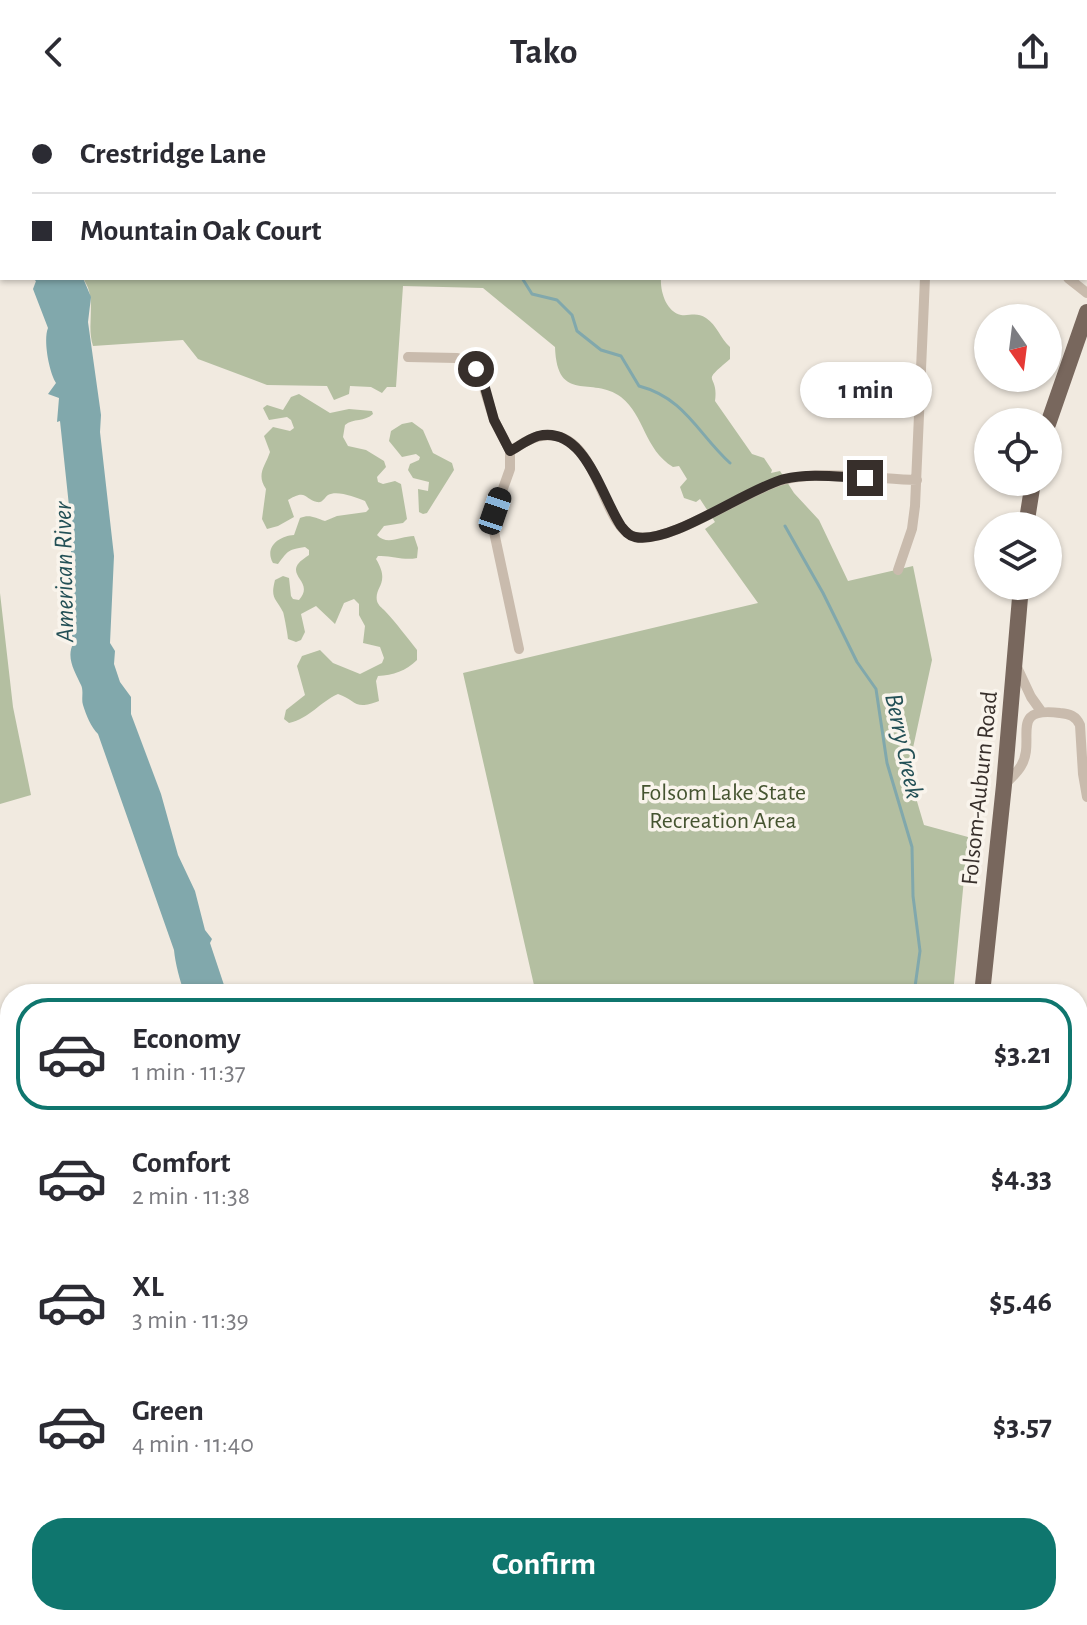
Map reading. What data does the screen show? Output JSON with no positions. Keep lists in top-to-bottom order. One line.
{"streets":{"main road":["Folsom-Auburn Road"]},"water":["American River","Berry Creek"],"parks":["Folsom Lake State Recreation Area"],"north":"bottom","page":{"header":"Tako","banner":["Crestridge Lane","Mountain Oak Court"],"bubble":"1 min","list":[{"name":"Economy","note":"1 min · 11:37","value":"$3.21"},{"name":"Comfort","note":"2 min · 11:38","value":"$4.33"},{"name":"XL","note":"3 min · 11:39","value":"$5.46"},{"name":"Green","note":"4 min · 11:40","value":"$3.57"}],"buttons":"Confirm"}}
